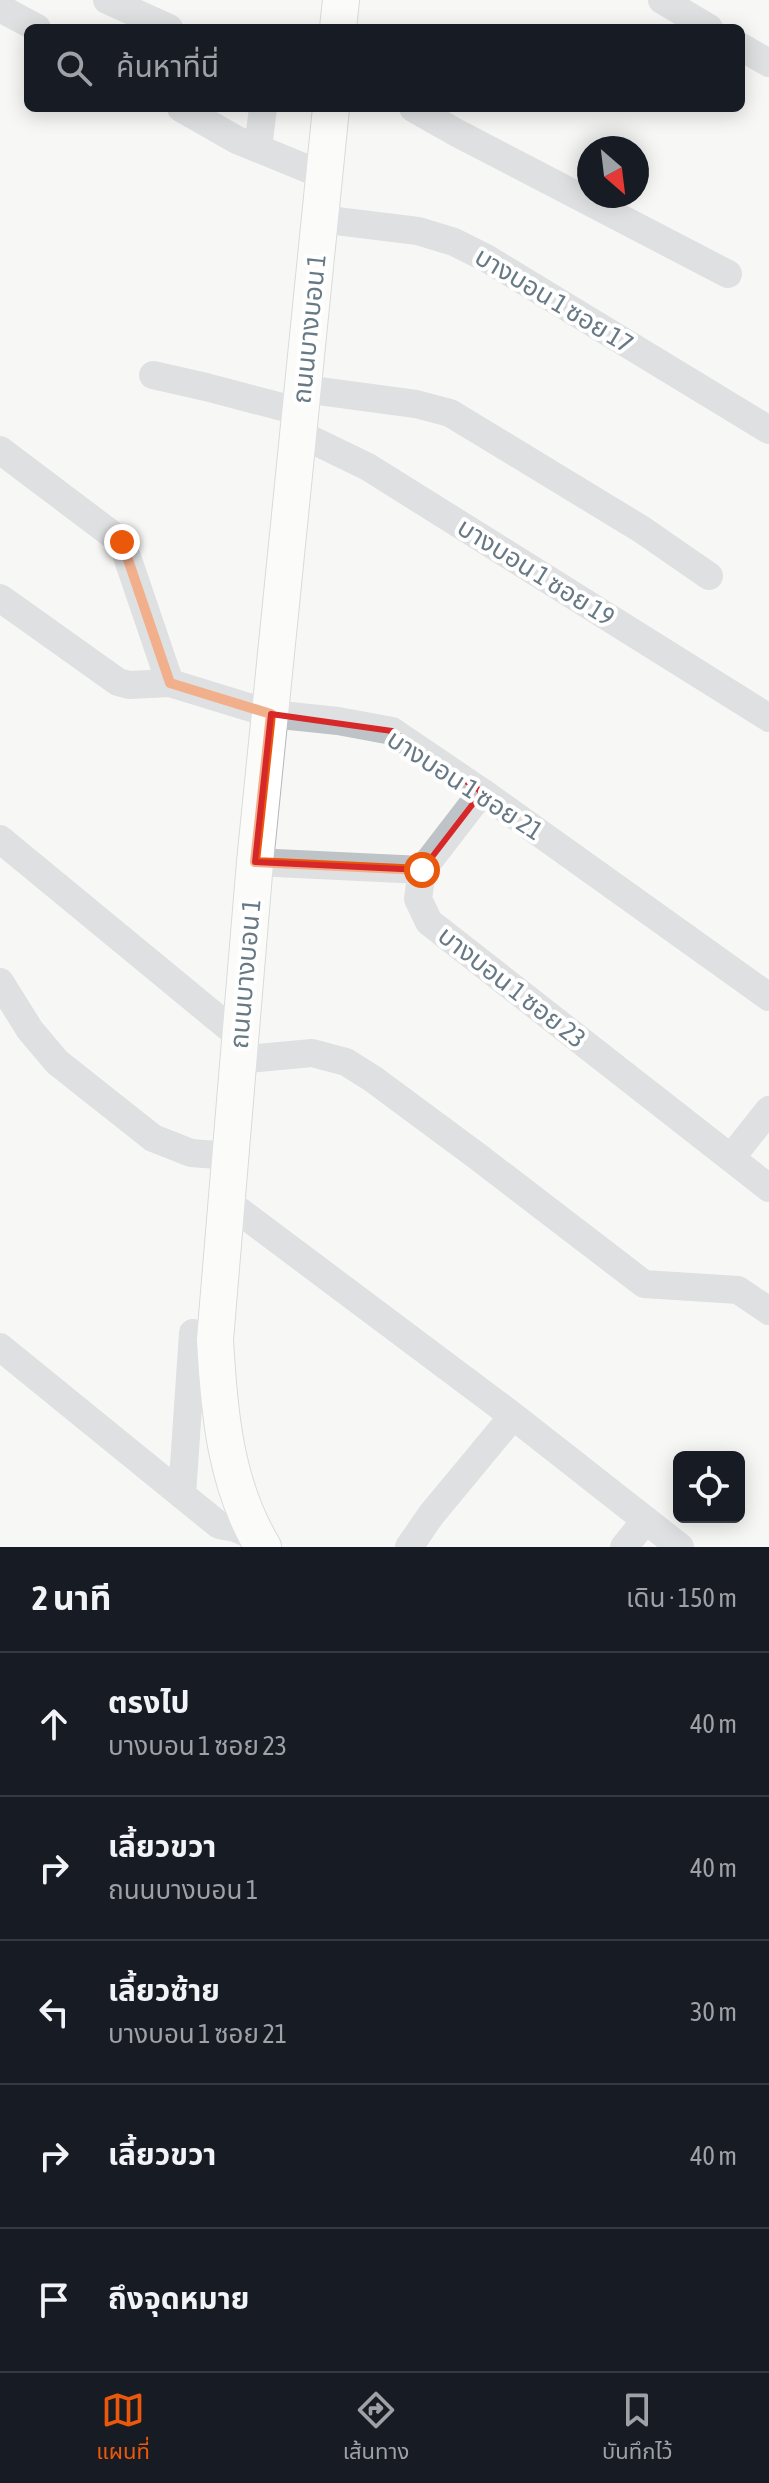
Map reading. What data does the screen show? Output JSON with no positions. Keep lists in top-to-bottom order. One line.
{"streets":{"main road":["ถนนบางบอน 1"],"street":["บางบอน 1 ซอย 17","บางบอน 1 ซอย 19","บางบอน 1 ซอย 21","บางบอน 1 ซอย 23"]},"crossings":[["บางบอน 1 ซอย 17","ถนนบางบอน 1"],["ถนนบางบอน 1","บางบอน 1 ซอย 19"],["ถนนบางบอน 1","บางบอน 1 ซอย 21"]],"north":"bottom right","page":{"search":"ค้นหาที่นี่","heading":["2 นาที","เดิน · 150 m"],"list":[["ตรงไป","บางบอน 1 ซอย 23","40 m"],["เลี้ยวขวา","ถนนบางบอน 1","40 m"],["เลี้ยวซ้าย","บางบอน 1 ซอย 21","30 m"],["เลี้ยวขวา","40 m"],"ถึงจุดหมาย"],"nav":["แผนที่","เส้นทาง","บันทึกไว้"]}}
